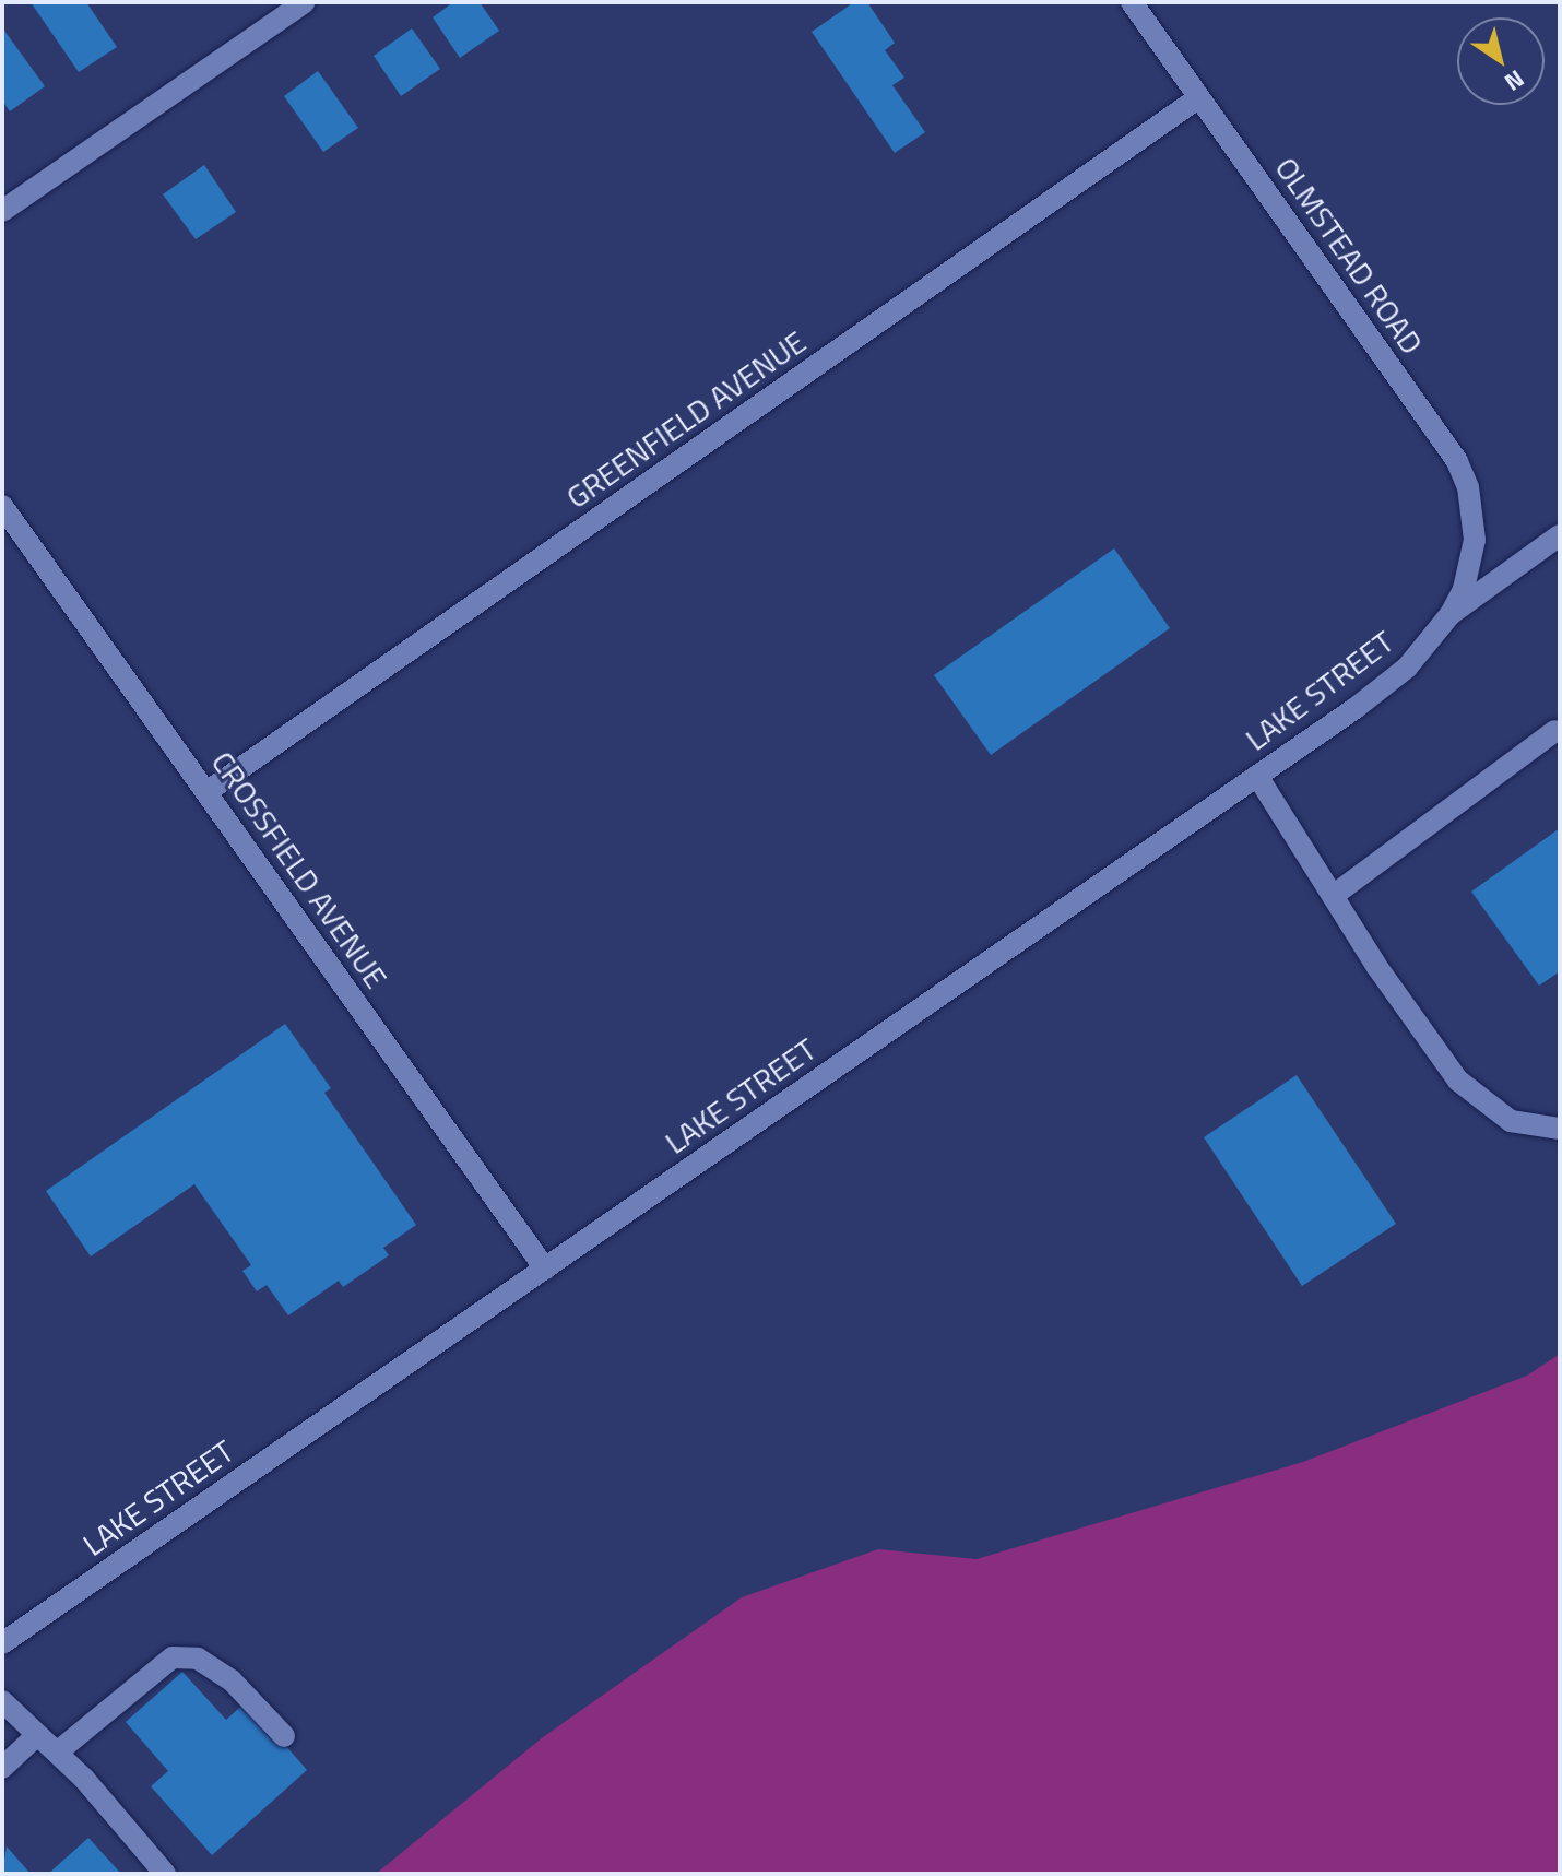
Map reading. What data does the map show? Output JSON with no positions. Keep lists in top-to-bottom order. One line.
{"streets":{"street":["OLMSTEAD ROAD","GREENFIELD AVENUE","LAKE STREET","CROSSFIELD AVENUE"]},"crossings":[["OLMSTEAD ROAD","GREENFIELD AVENUE"],["OLMSTEAD ROAD","LAKE STREET"],["GREENFIELD AVENUE","CROSSFIELD AVENUE"],["LAKE STREET","CROSSFIELD AVENUE"]],"north":"bottom right"}
